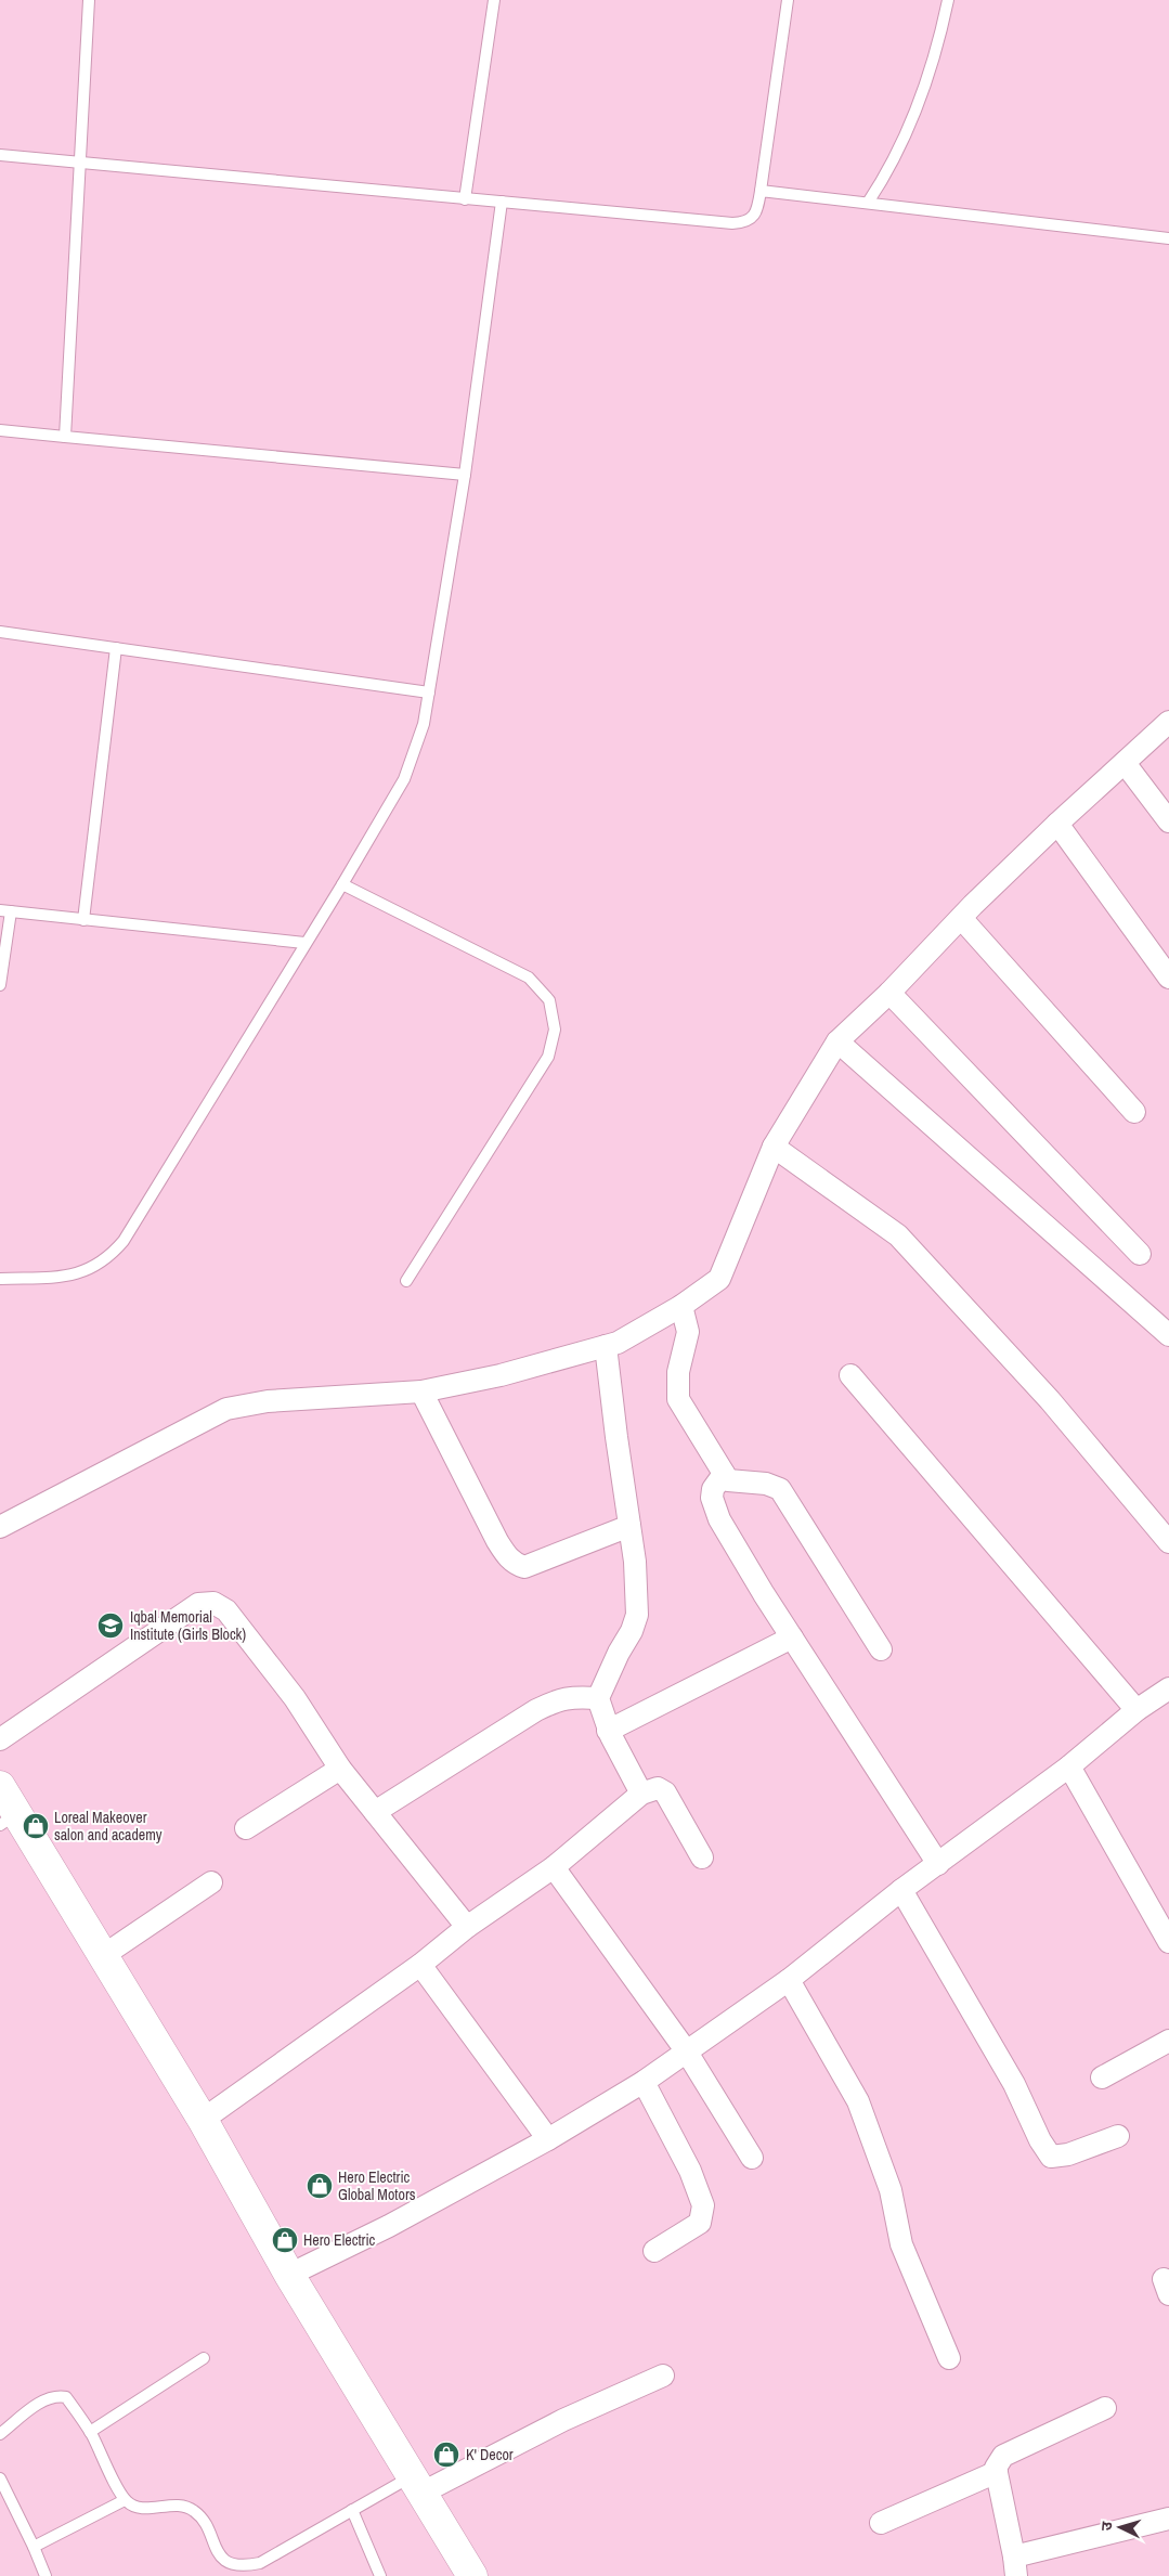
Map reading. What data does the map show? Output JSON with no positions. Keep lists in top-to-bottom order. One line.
{"places":{"school or university":["Iqbal Memorial Institute (Girls Block)"],"shop":["Loreal Makeover salon and academy","Hero Electric Global Motors","Hero Electric","K' Decor"]},"north":"left"}
